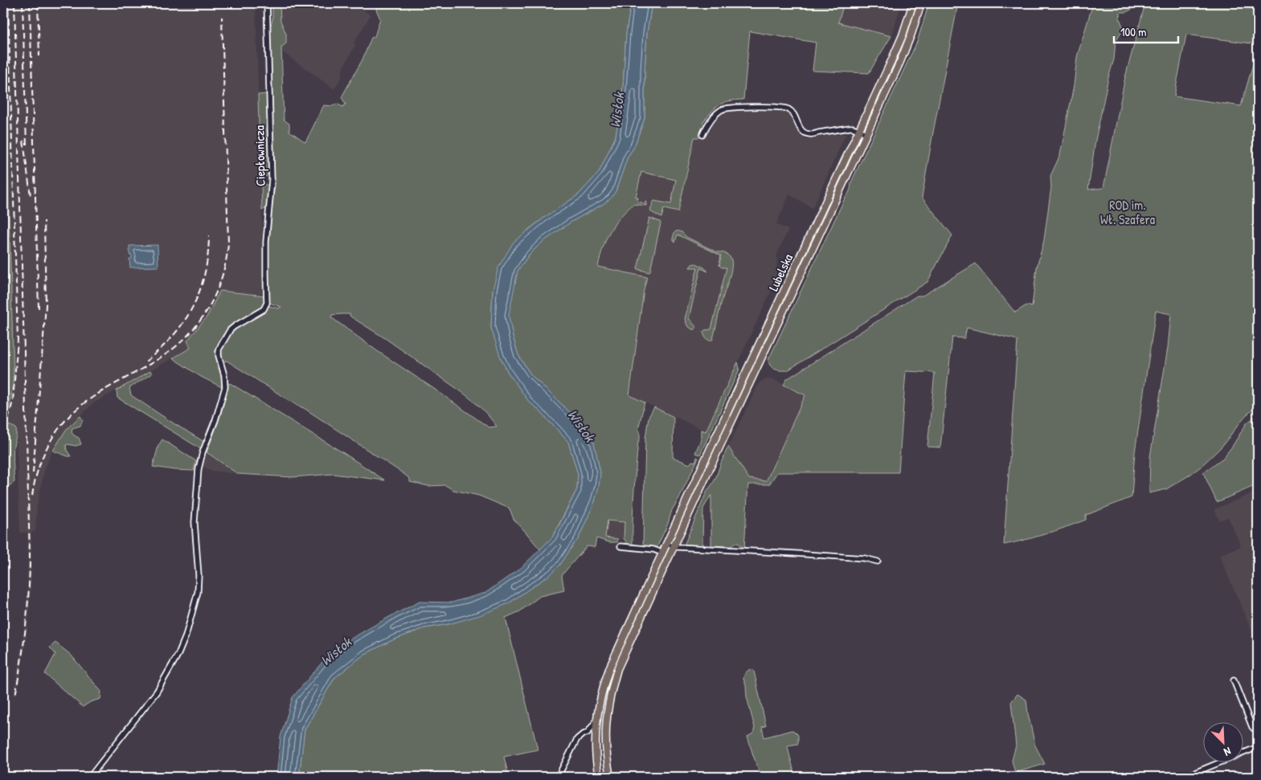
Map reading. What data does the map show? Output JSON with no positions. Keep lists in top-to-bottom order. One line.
{"streets":{"main road":["Lubelska"],"street":["Ciepłownicza"]},"water":["Wisłok"],"parks":["ROD im. Wł. Szafera"],"scale_bar":"100 m","north":"bottom right"}
